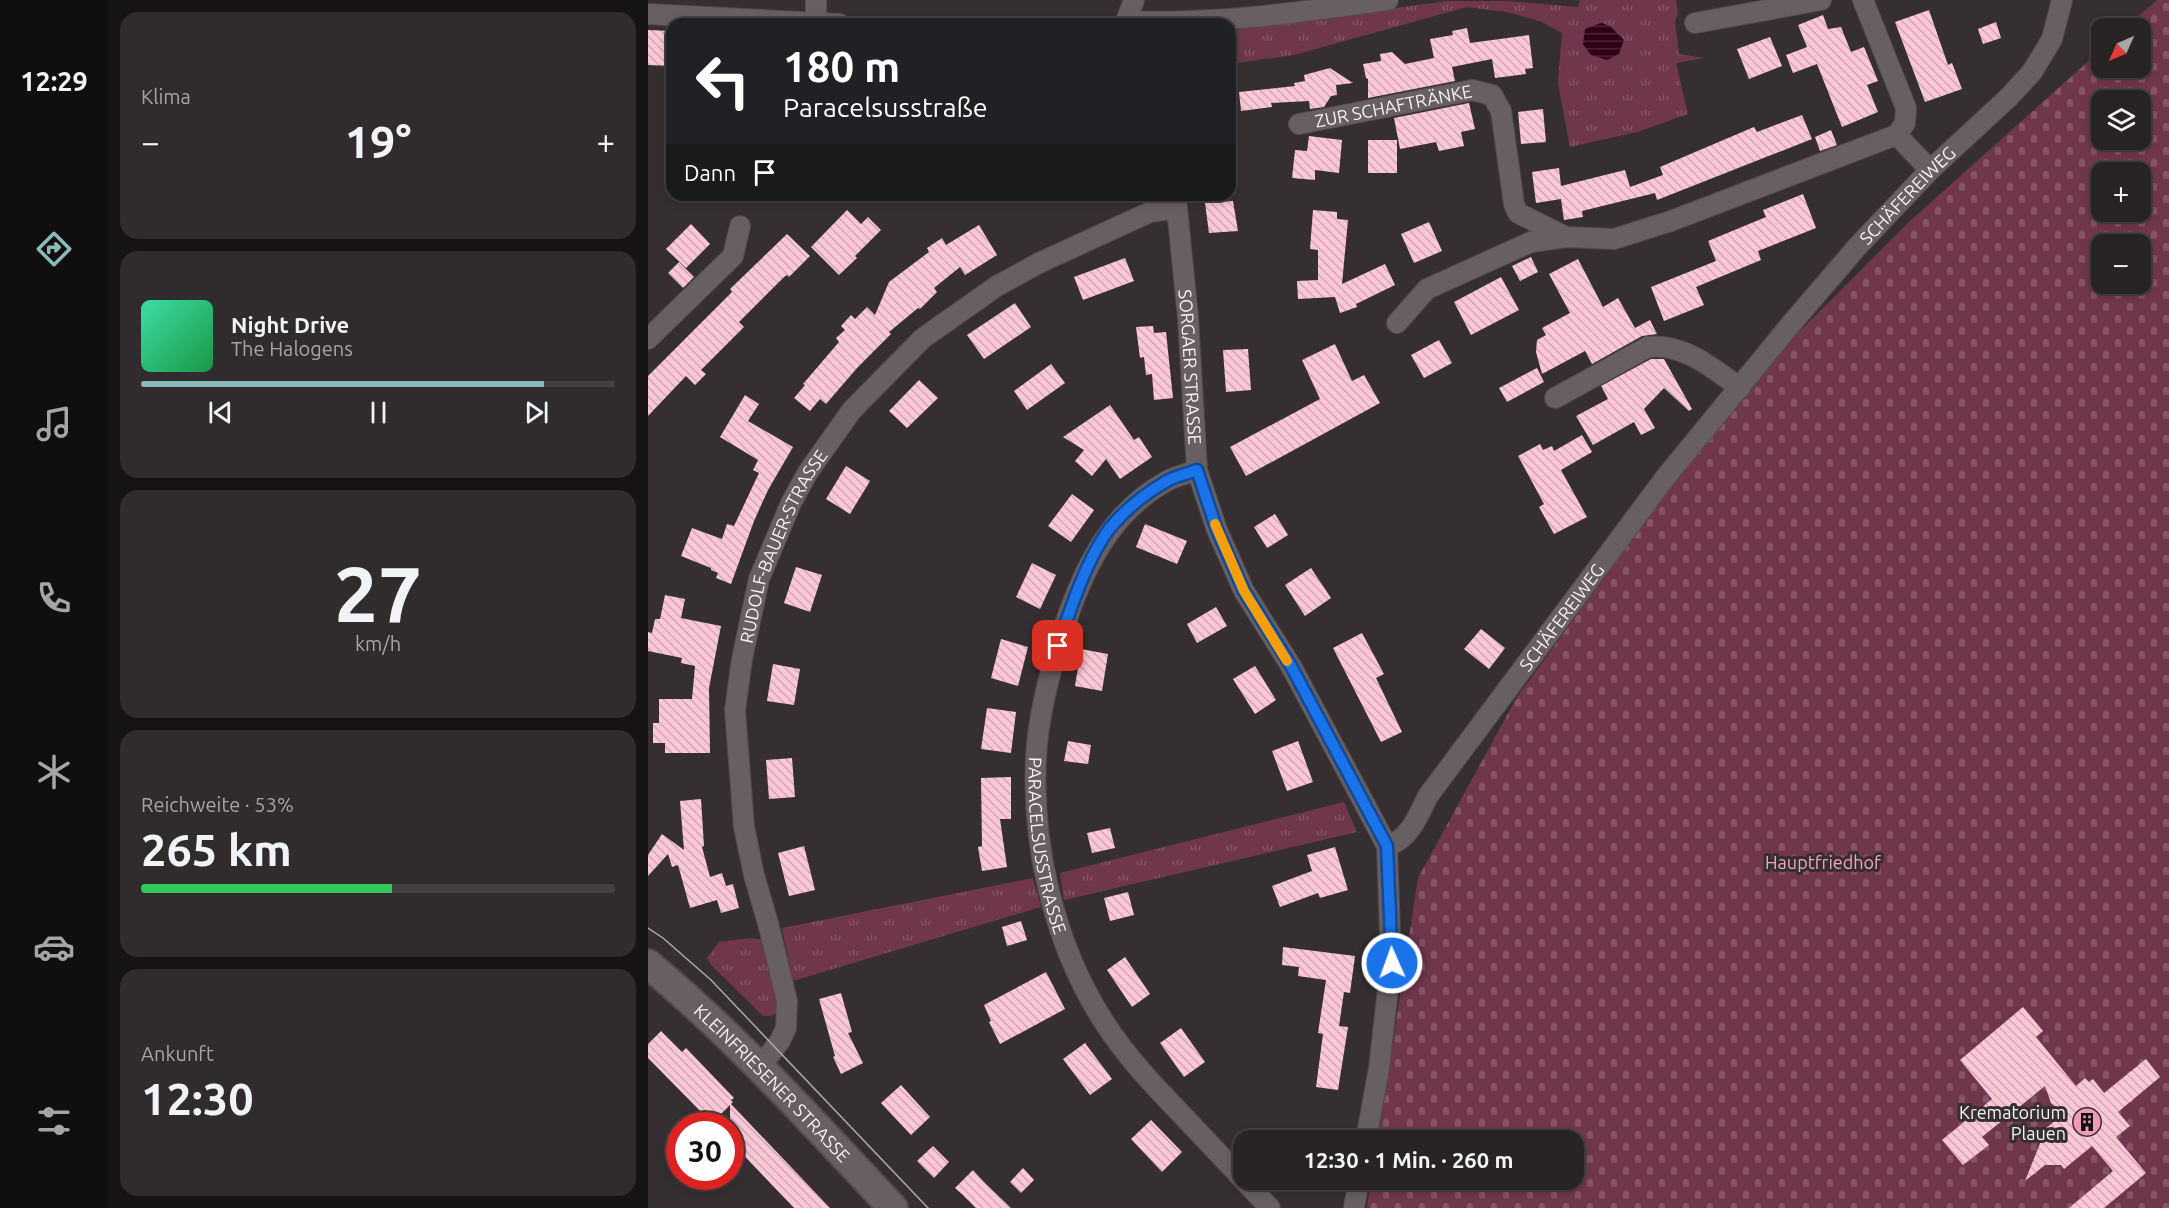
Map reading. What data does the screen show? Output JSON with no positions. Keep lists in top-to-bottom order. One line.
{"streets":{"street":["ZUR SCHAFTRÄNKE","SCHÄFEREIWEG","SORGAER STRASSE","RUDOLF-BAUER-STRASSE","PARACELSUSSTRASSE","KLEINFRIESENER STRASSE"]},"crossings":[["SCHÄFEREIWEG","SORGAER STRASSE"],["SORGAER STRASSE","RUDOLF-BAUER-STRASSE"],["SORGAER STRASSE","PARACELSUSSTRASSE"],["RUDOLF-BAUER-STRASSE","KLEINFRIESENER STRASSE"]],"parks":["Hauptfriedhof"],"places":{"building":["Krematorium Plauen"]},"north":"bottom left","page":{"tabs":"12:29","tile":["Klima",["27","km/h"],["Reichweite · 53%","265 km"],["Ankunft","12:30"]],"map_buttons":["+","−"],"turn":["180 m","Paracelsusstraße"],"heat":["−","19°","+"],"then":"Dann","song":["Night Drive","The Halogens"],"limit":"30","trip":"12:30 · 1 Min. · 260 m"}}
